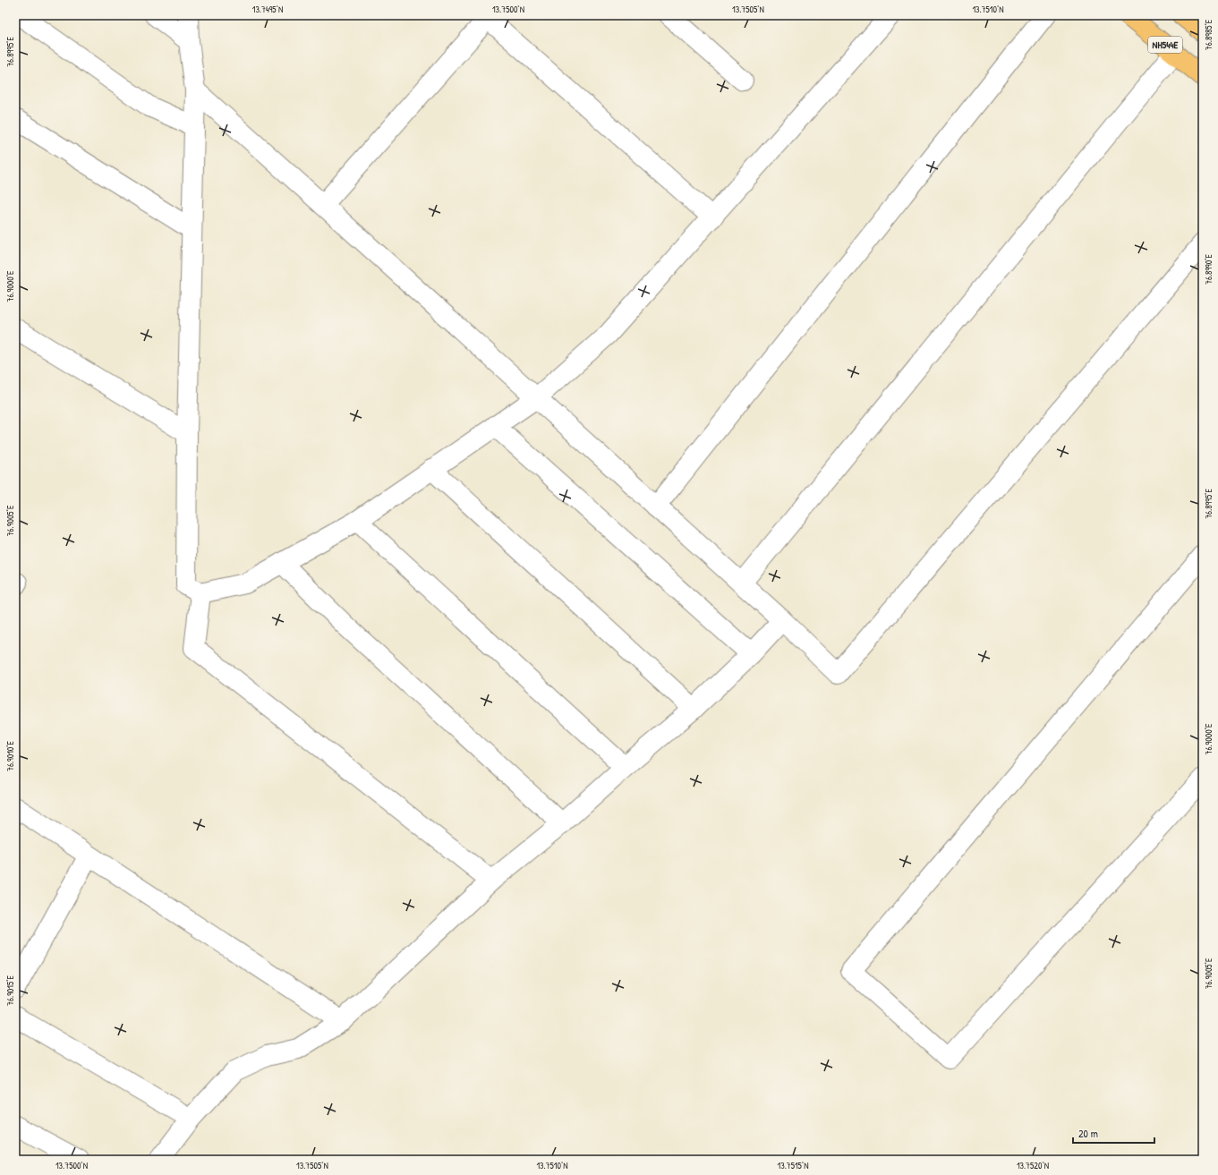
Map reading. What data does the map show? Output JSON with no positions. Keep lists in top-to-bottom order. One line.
{"streets":{"highway":["NH544E"]},"scale_bar":"20 m","coordinates":["13.7495°N","13.7500°N","13.7505°N","13.7510°N","76.8985°E","76.8995°E","76.8990°E","76.9000°E","76.9005°E","76.9010°E","76.9015°E","13.7515°N","13.7520°N"]}
